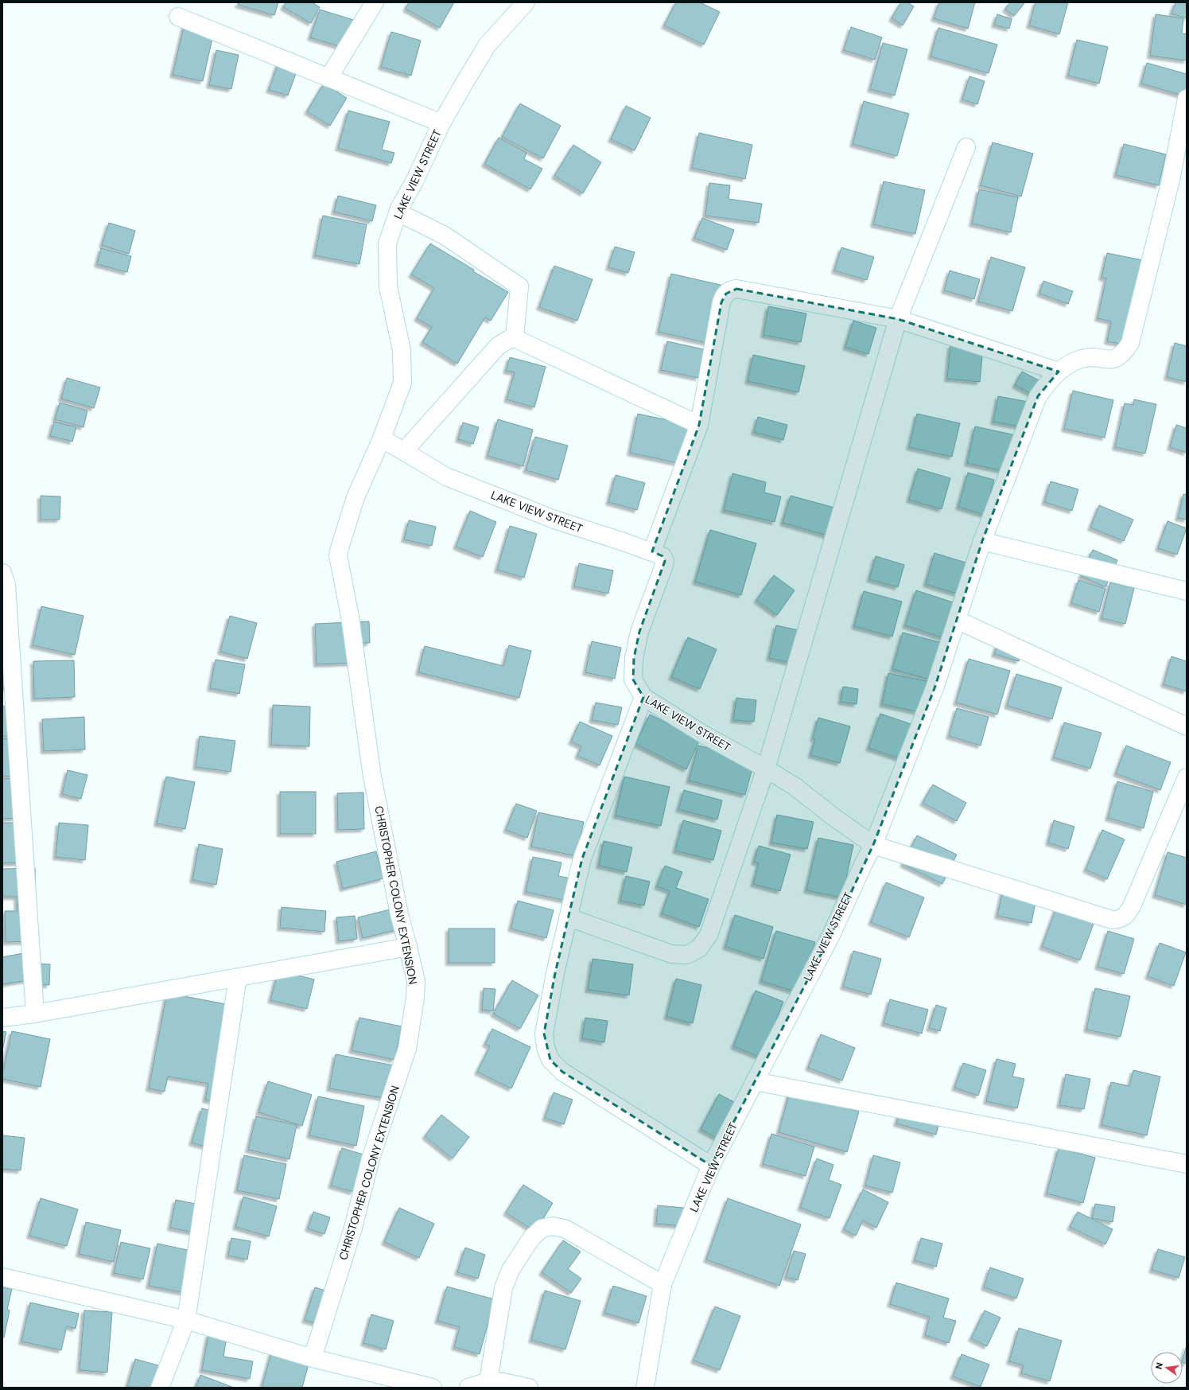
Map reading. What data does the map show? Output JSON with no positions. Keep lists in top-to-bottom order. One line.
{"streets":{"street":["LAKE VIEW STREET","CHRISTOPHER COLONY EXTENSION"]},"crossings":[["LAKE VIEW STREET","CHRISTOPHER COLONY EXTENSION"]],"north":"left"}
